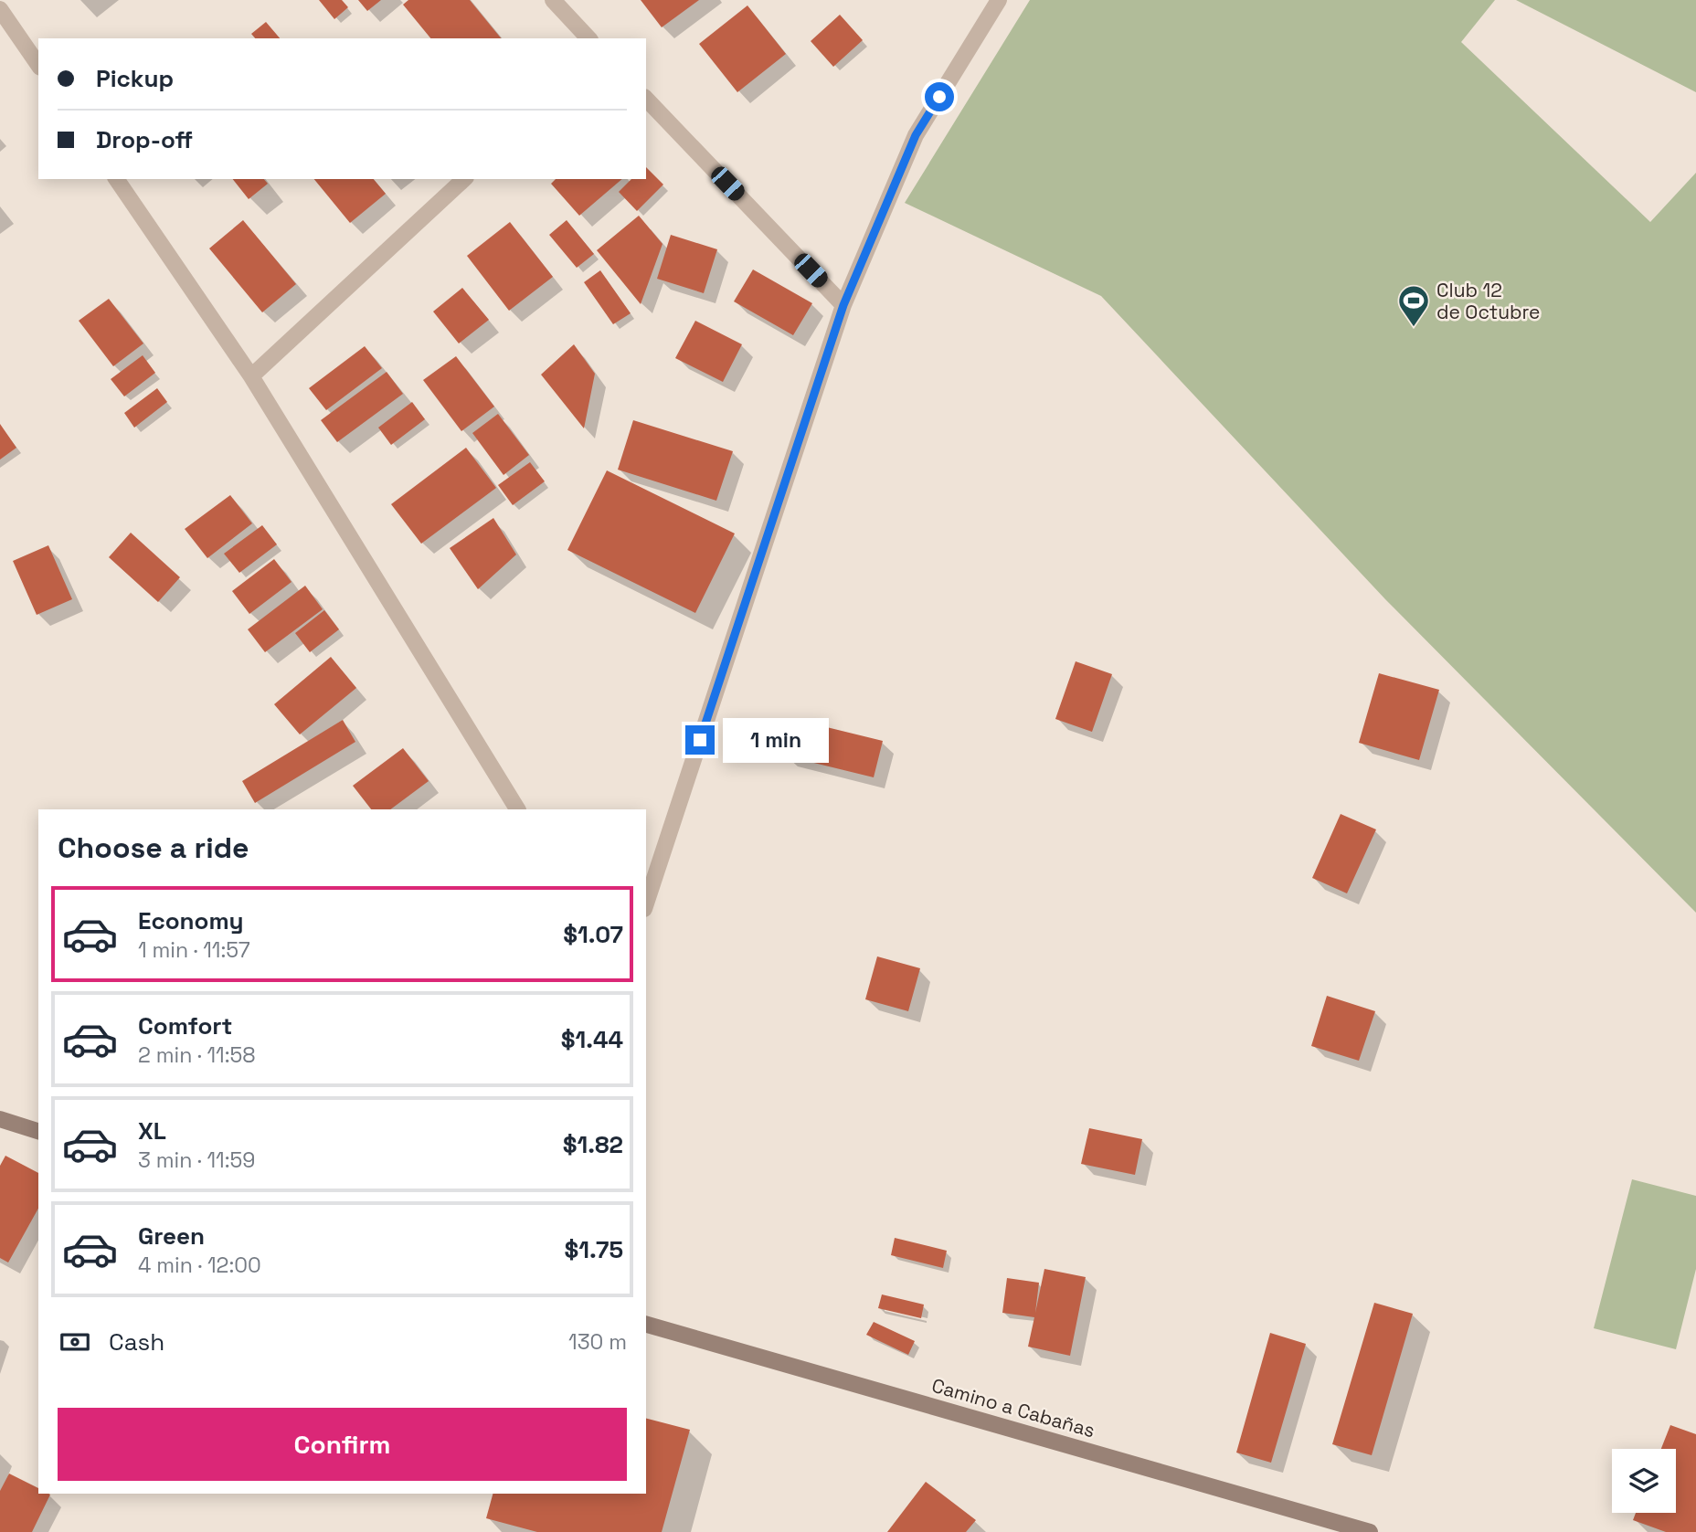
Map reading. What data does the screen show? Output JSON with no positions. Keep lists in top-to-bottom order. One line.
{"streets":{"street":["Camino a Cabañas"]},"places":{"sports":["Club 12 de Octubre"]},"page":{"banner":["Pickup","Drop-off"],"bubble":"1 min","heading":"Choose a ride","list":[{"name":"Economy","note":"1 min · 11:57","value":"$1.07"},{"name":"Comfort","note":"2 min · 11:58","value":"$1.44"},{"name":"XL","note":"3 min · 11:59","value":"$1.82"},{"name":"Green","note":"4 min · 12:00","value":"$1.75"}],"pay":["Cash","130 m"],"buttons":"Confirm"}}
